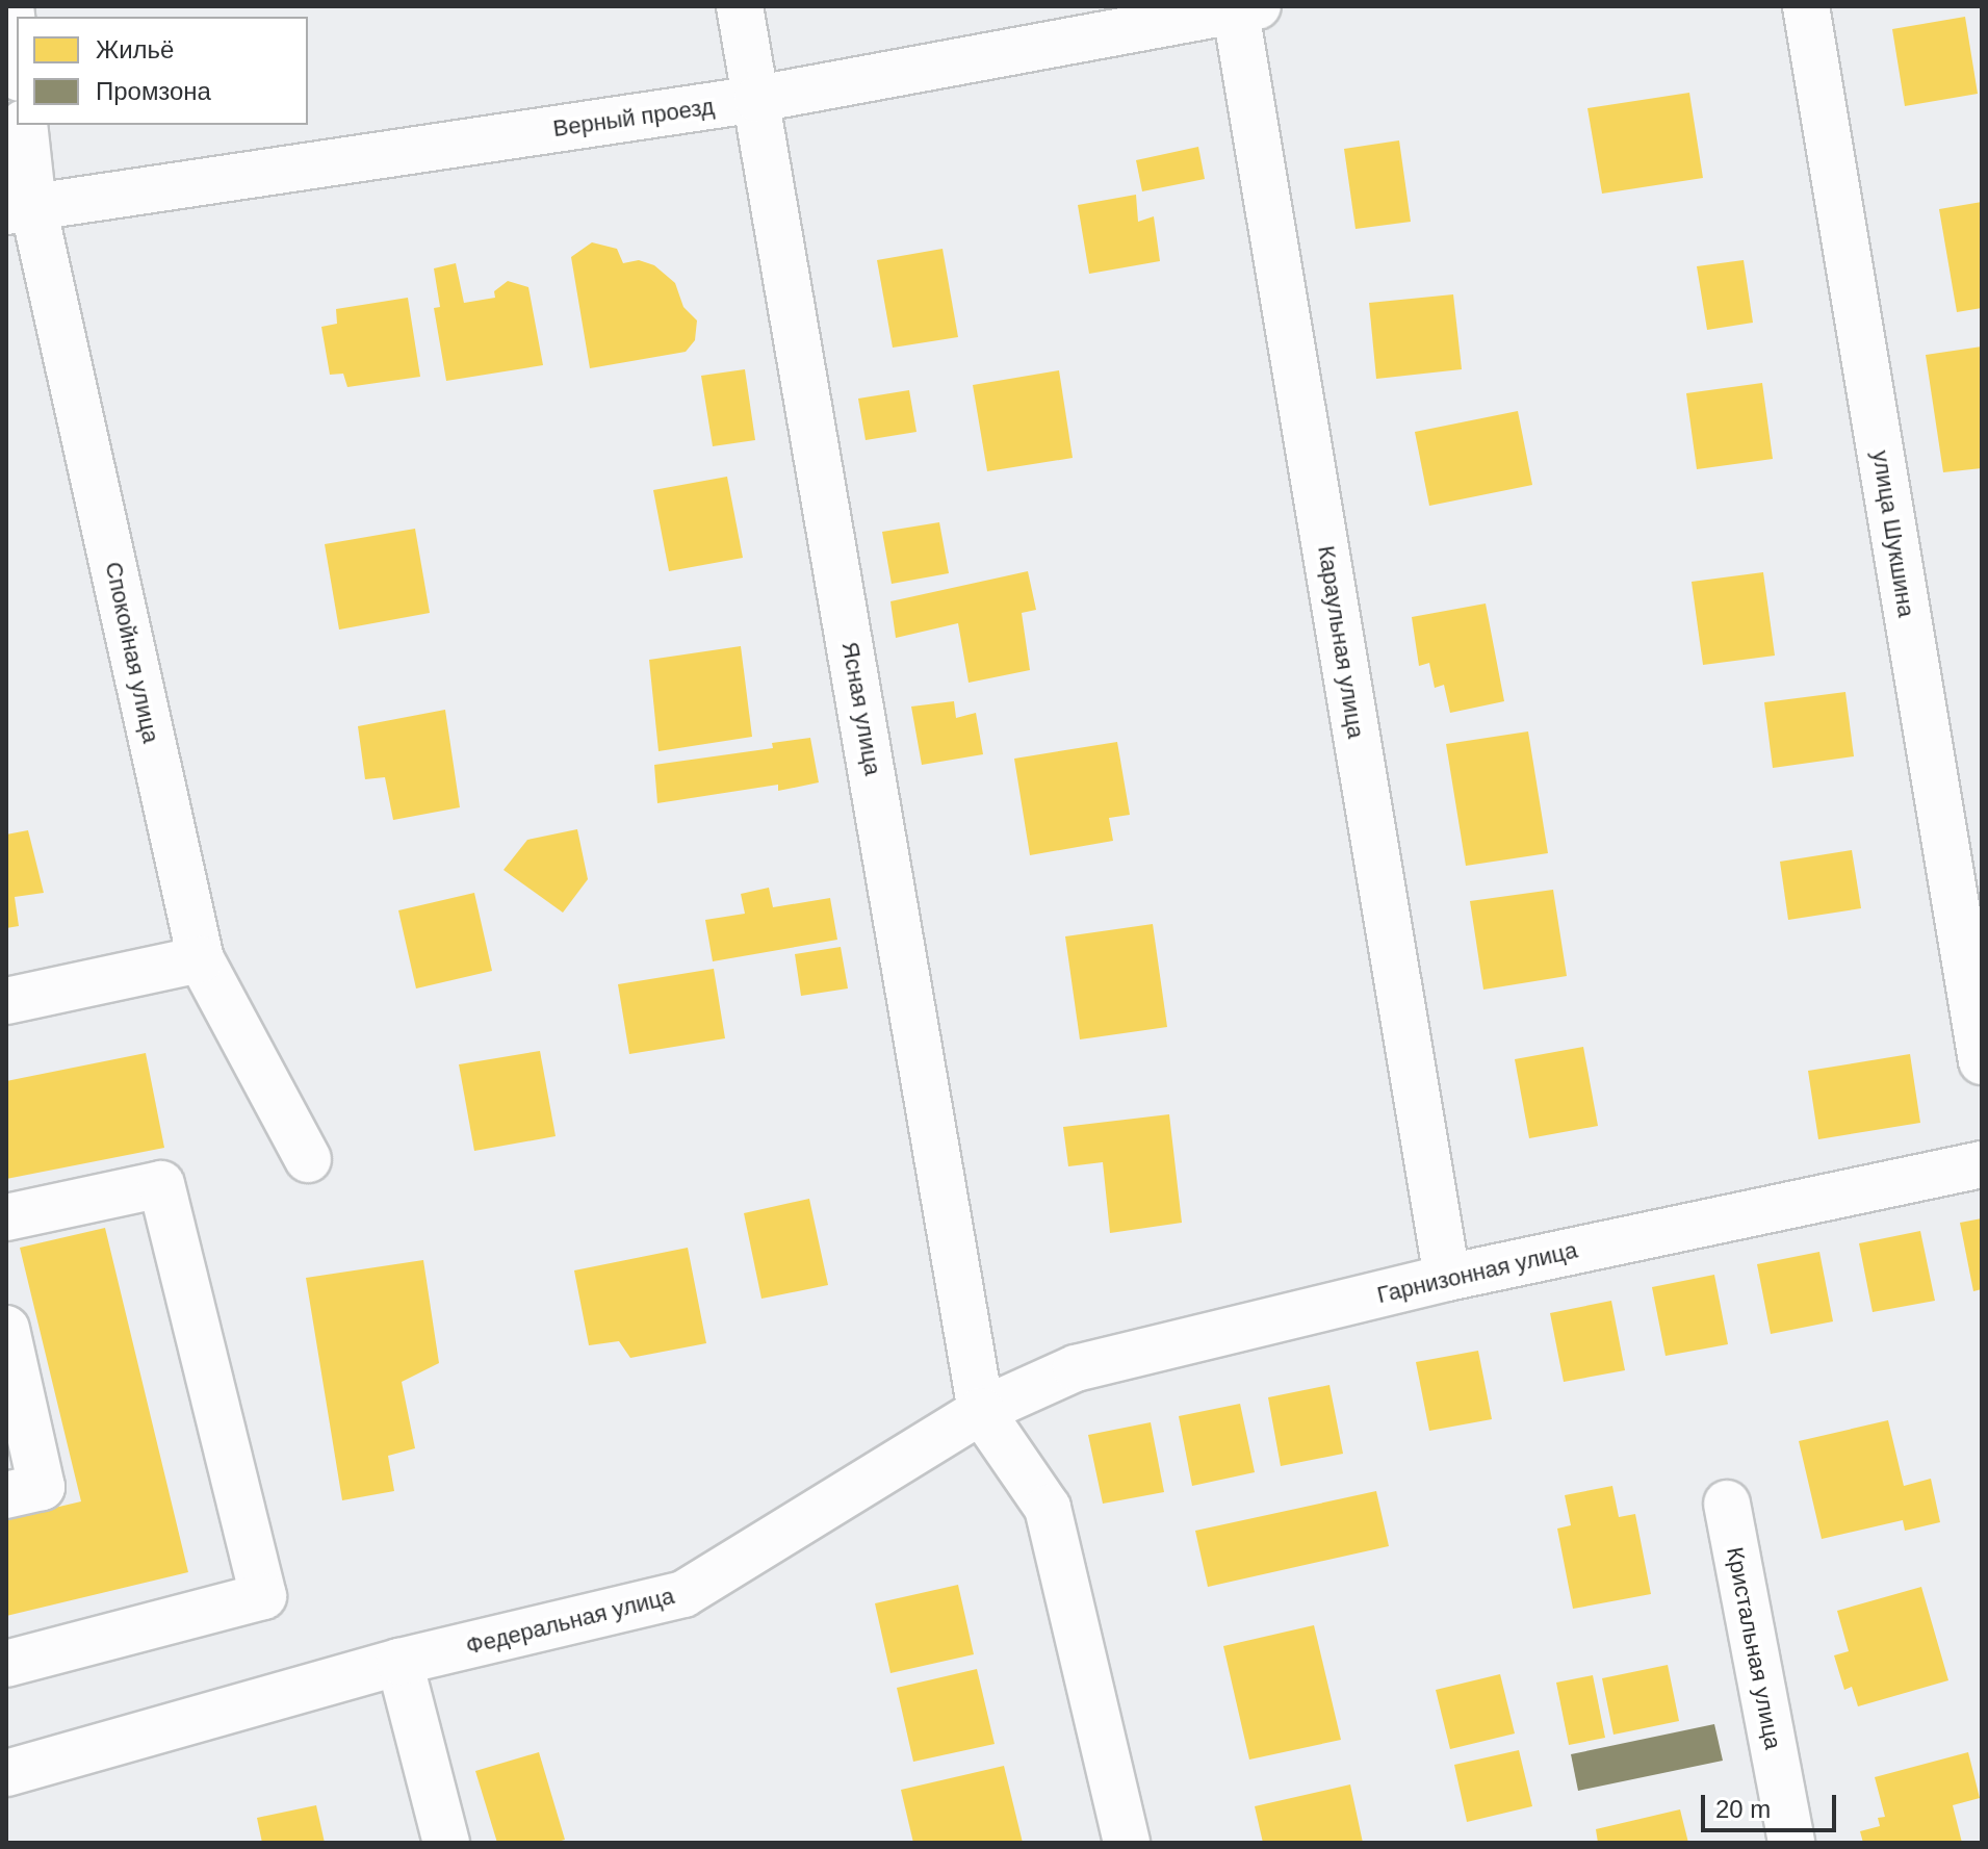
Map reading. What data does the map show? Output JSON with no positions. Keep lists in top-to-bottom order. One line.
{"streets":{"street":["Верный проезд","улица Шукшина","Караульная улица","Спокойная улица","Ясная улица","Гарнизонная улица","Федеральная улица","Кристальная улица"]},"crossings":[["Верный проезд","Караульная улица"],["Верный проезд","Спокойная улица"],["Верный проезд","Ясная улица"],["Караульная улица","Гарнизонная улица"],["Ясная улица","Гарнизонная улица"],["Ясная улица","Федеральная улица"],["Гарнизонная улица","Федеральная улица"]],"legend":["Жильё","Промзона"],"scale_bar":"20 m"}
